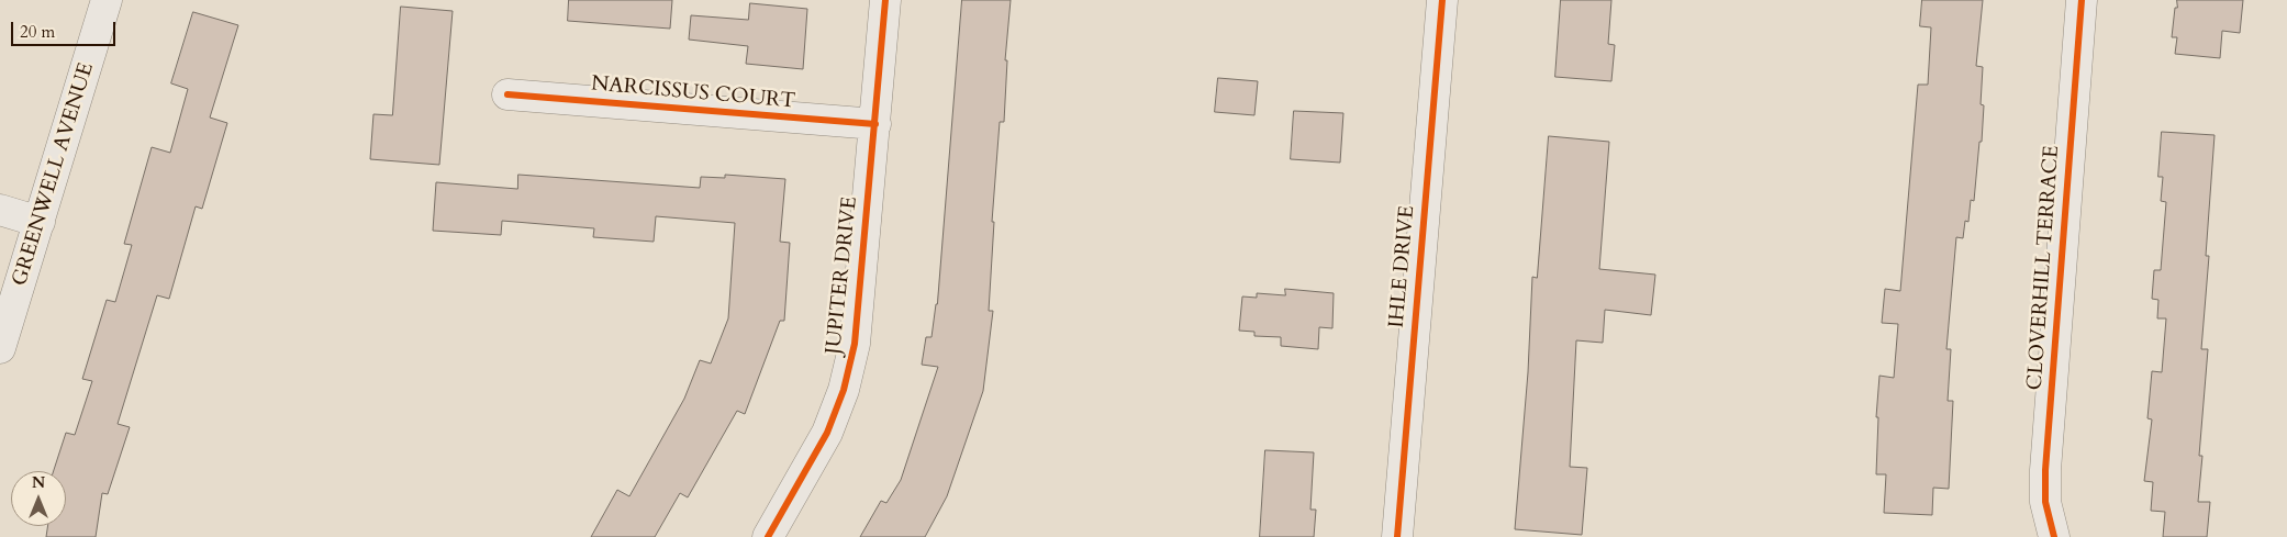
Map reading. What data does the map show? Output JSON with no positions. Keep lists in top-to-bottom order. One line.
{"streets":{"street":["NARCISSUS COURT","GREENWELL AVENUE","IHLE DRIVE","CLOVERHILL TERRACE","JUPITER DRIVE"]},"crossings":[["NARCISSUS COURT","JUPITER DRIVE"]],"scale_bar":"20 m","north":"top"}
